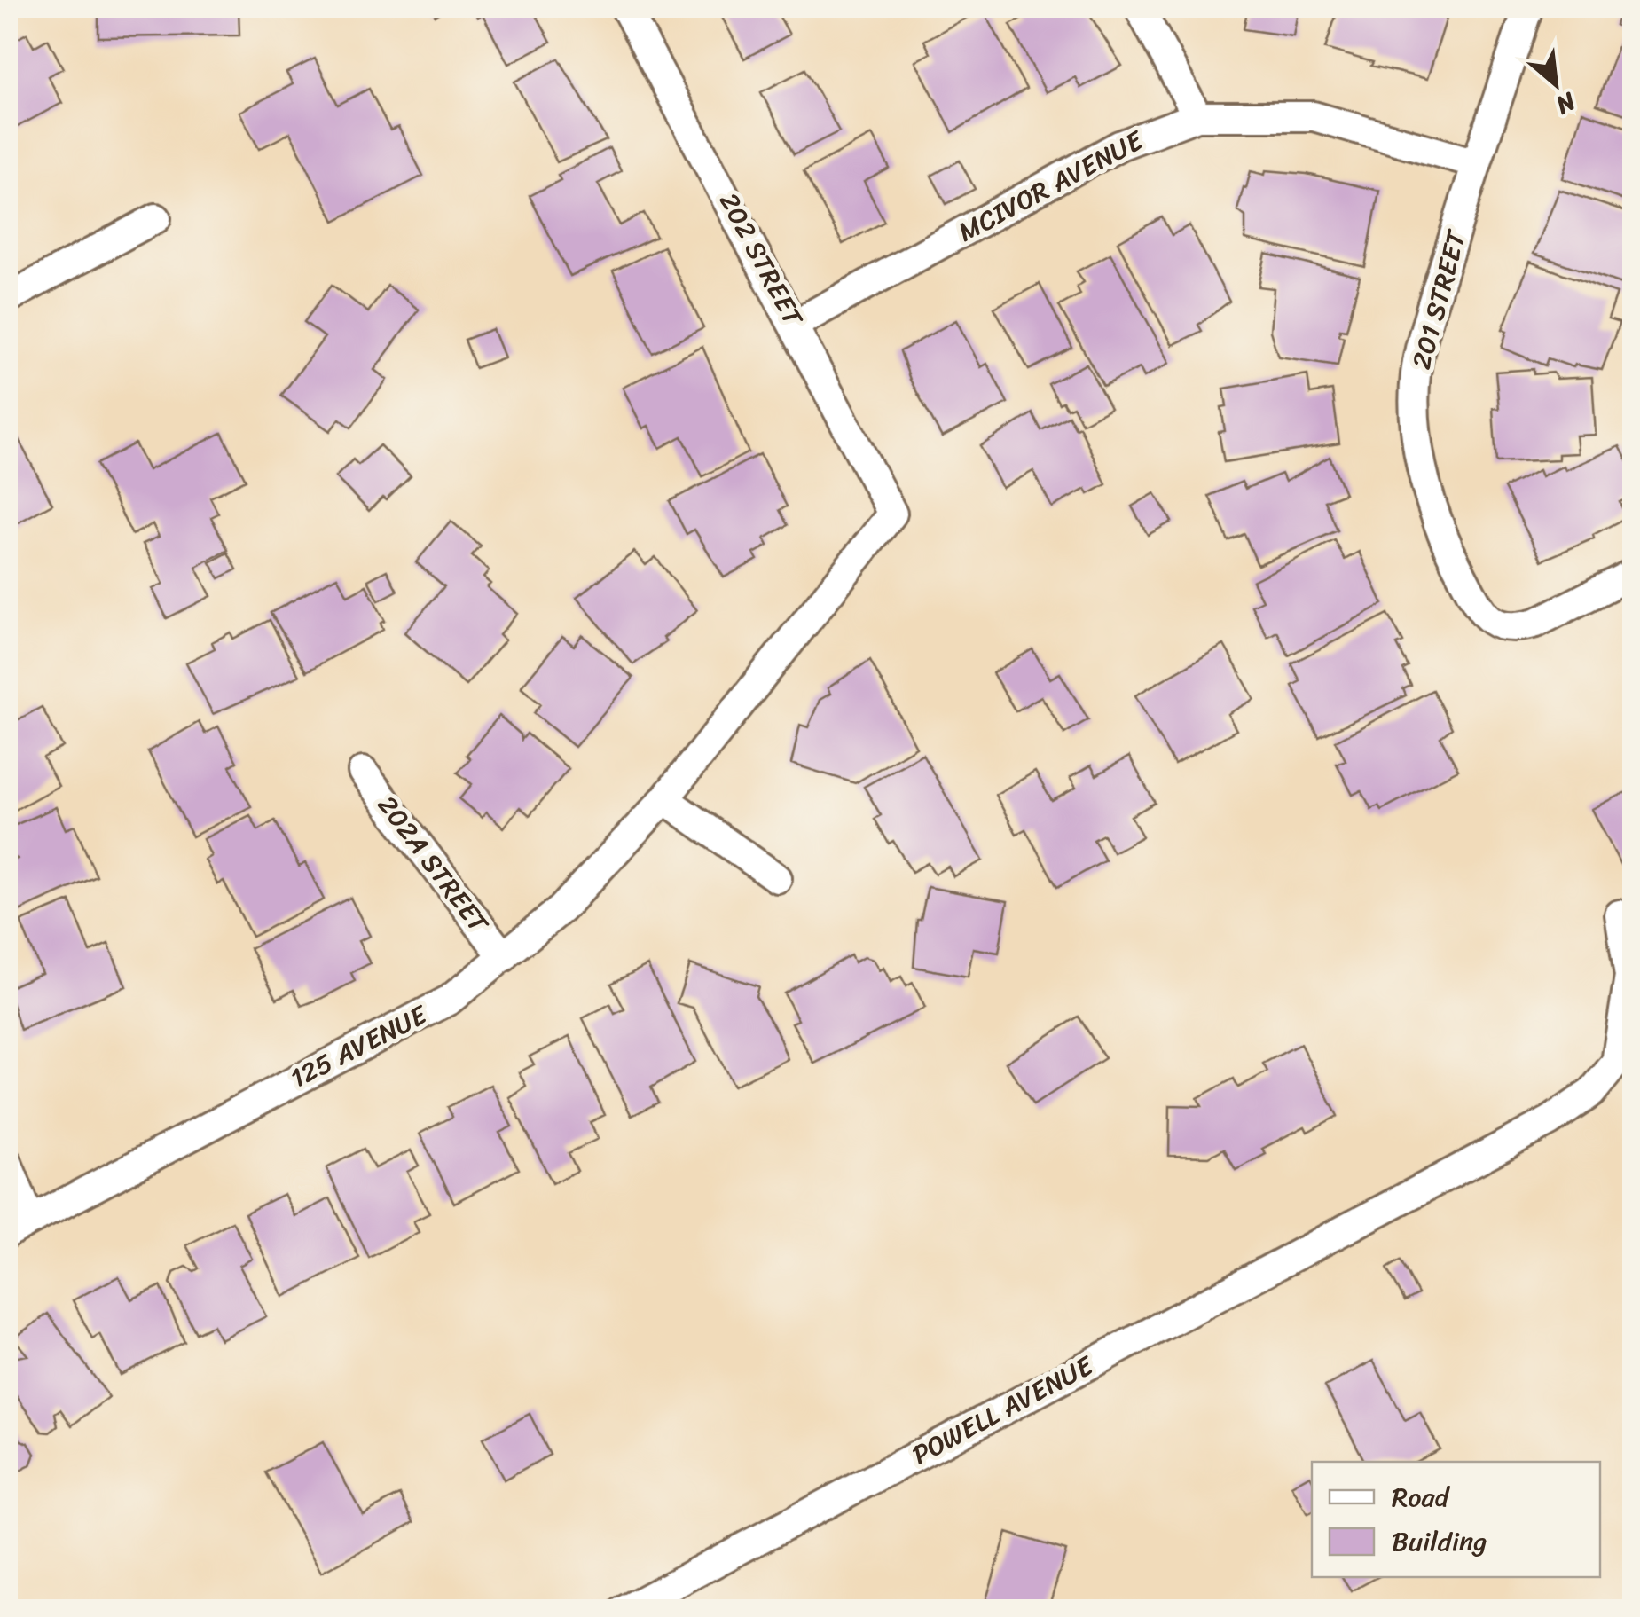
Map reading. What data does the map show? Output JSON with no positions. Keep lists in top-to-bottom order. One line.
{"streets":{"street":["MCIVOR AVENUE","202 STREET","201 STREET","202A STREET","125 AVENUE","POWELL AVENUE"]},"crossings":[["MCIVOR AVENUE","202 STREET"],["MCIVOR AVENUE","201 STREET"],["202 STREET","125 AVENUE"],["202A STREET","125 AVENUE"]],"legend":["Road","Building"],"north":"bottom right"}
